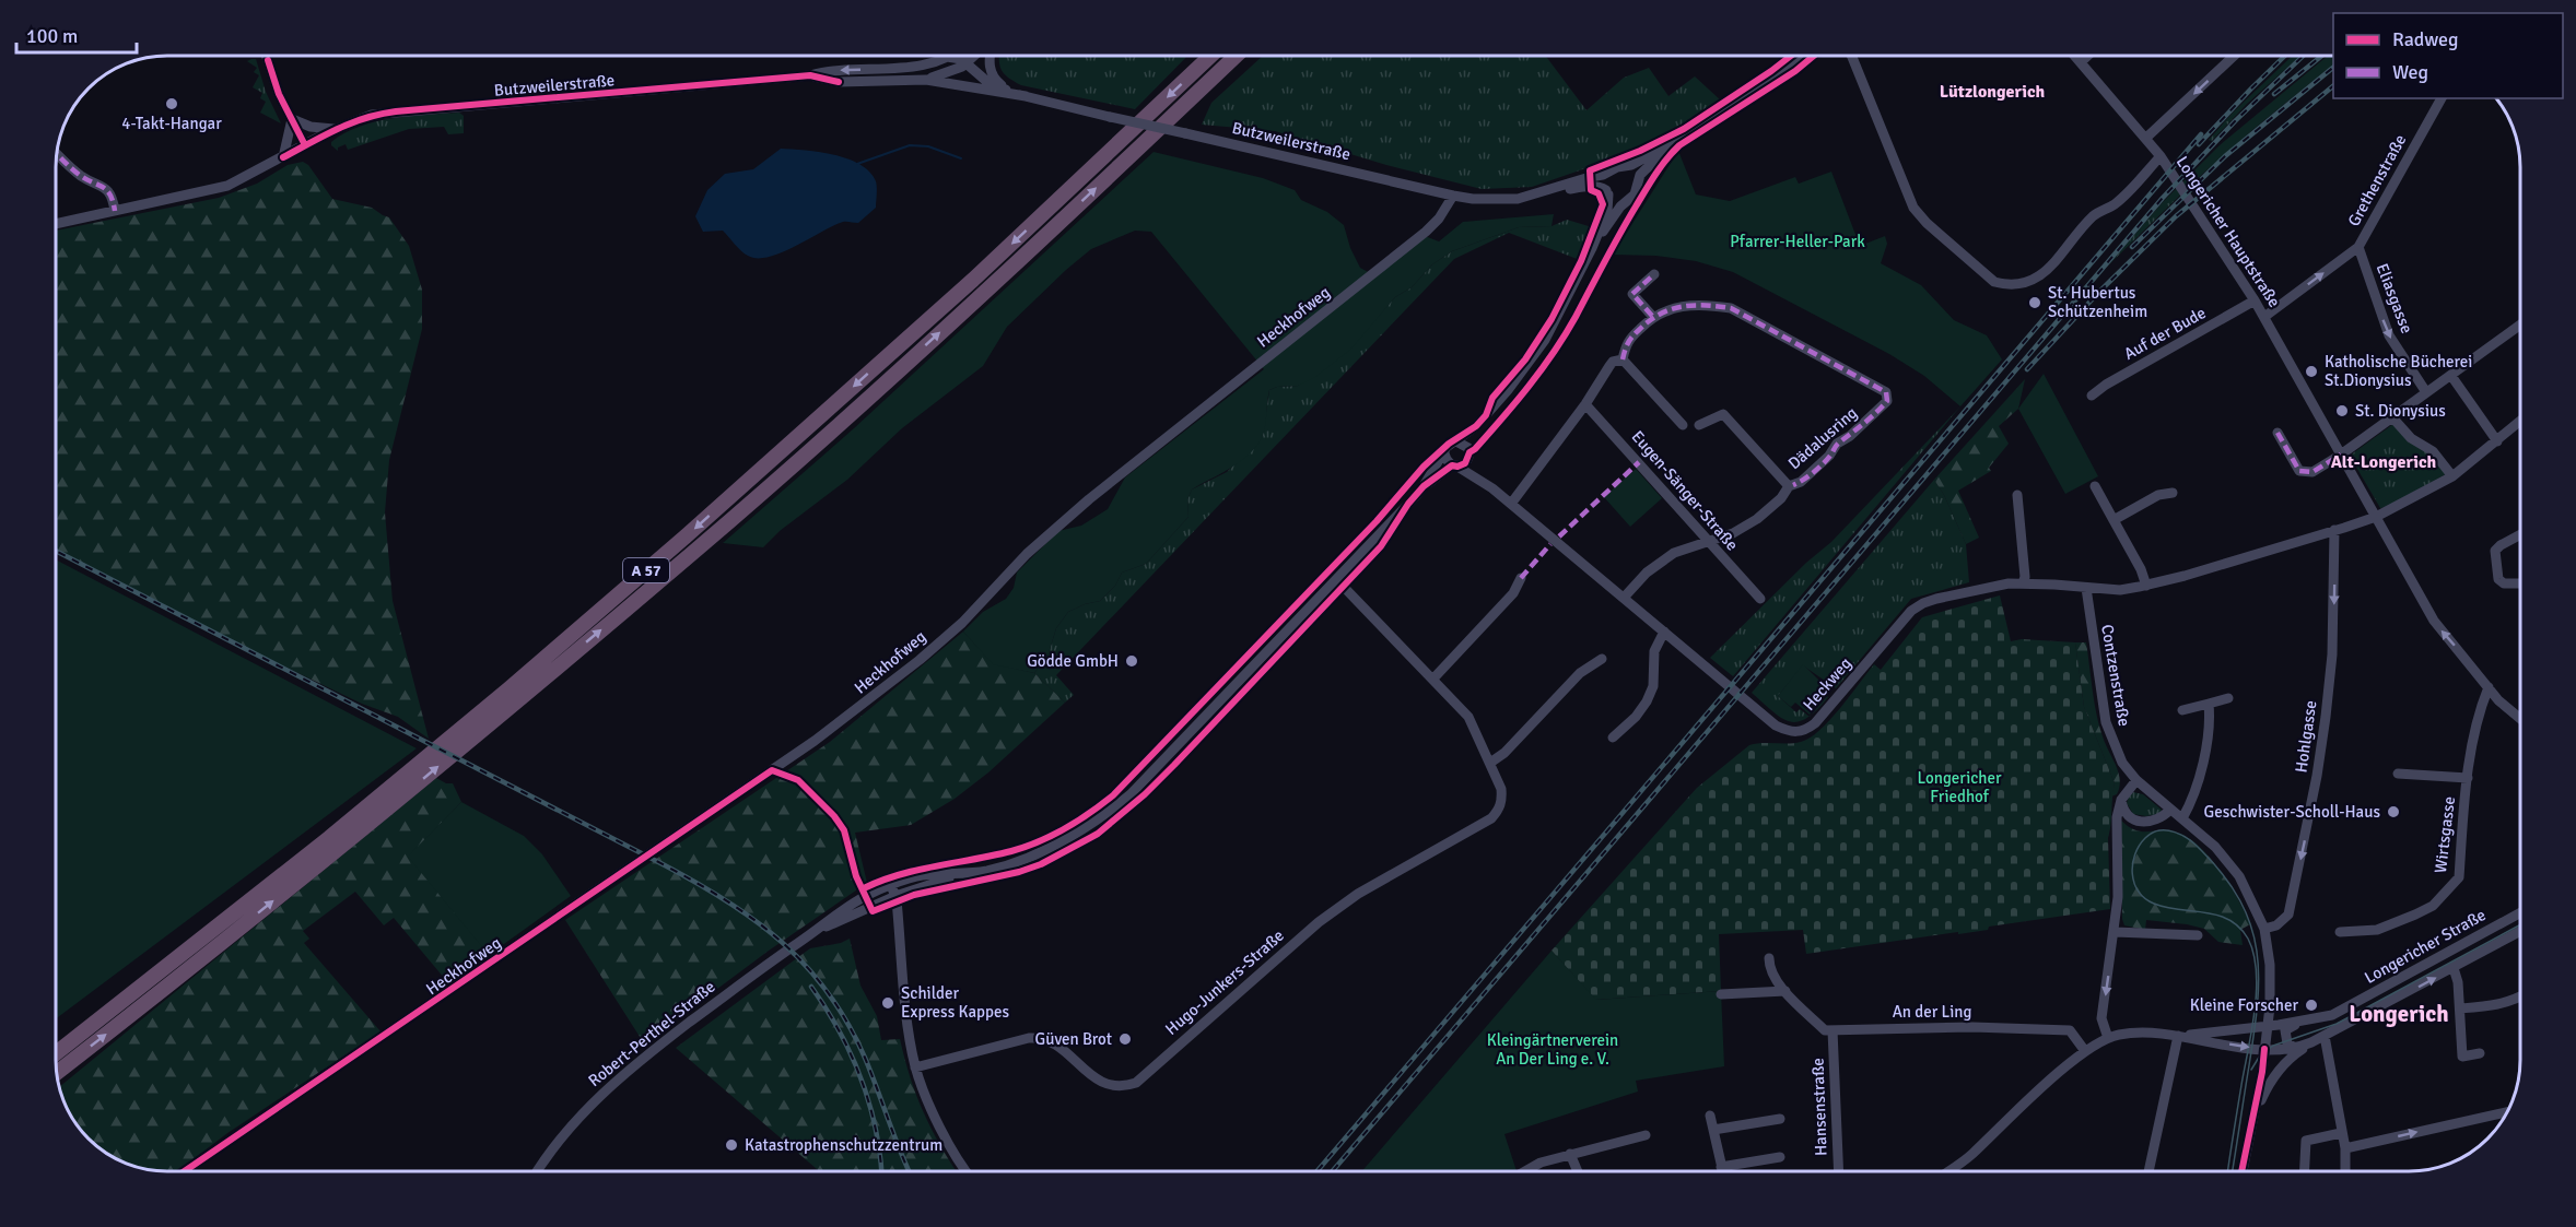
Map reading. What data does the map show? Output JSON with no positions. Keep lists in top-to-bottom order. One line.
{"streets":{"highway":["A 57"],"street":["Butzweilerstraße","Grethenstraße","Longericher Hauptstraße","Eliasgasse","Heckhofweg","Auf der Bude","Dädalusring","Eugen-Sänger-Straße","Contzenstraße","Heckweg","Hohlgasse","Wirtsgasse","Longericher Straße","Hugo-Junkers-Straße","An der Ling","Robert-Perthel-Straße","Hansenstraße"]},"crossings":[["Butzweilerstraße","Heckhofweg"],["Grethenstraße","Longericher Hauptstraße"],["Grethenstraße","Eliasgasse"],["Longericher Hauptstraße","Auf der Bude"],["Longericher Hauptstraße","Heckweg"],["Longericher Hauptstraße","Wirtsgasse"],["Dädalusring","Eugen-Sänger-Straße"],["Dädalusring","Heckweg"],["Contzenstraße","Heckweg"],["Contzenstraße","Hohlgasse"],["Contzenstraße","Longericher Straße"],["Heckweg","Hohlgasse"],["Heckweg","Robert-Perthel-Straße"],["Longericher Straße","An der Ling"],["Hugo-Junkers-Straße","Robert-Perthel-Straße"],["An der Ling","Hansenstraße"]],"one_way":["Grethenstraße","Eliasgasse","Hohlgasse"],"districts":["Lützlongerich","Alt-Longerich","Longerich"],"parks":["Pfarrer-Heller-Park","Longericher Friedhof","Kleingärtnerverein An Der Ling e. V."],"places":["4-Takt-Hangar","St. Hubertus Schützenheim","Katholische Bücherei St.Dionysius","St. Dionysius","Gödde GmbH","Geschwister-Scholl-Haus","Schilder Express Kappes","Kleine Forscher","Güven Brot","Katastrophenschutzzentrum"],"legend":["Radweg","Weg"],"scale_bar":"100 m"}
